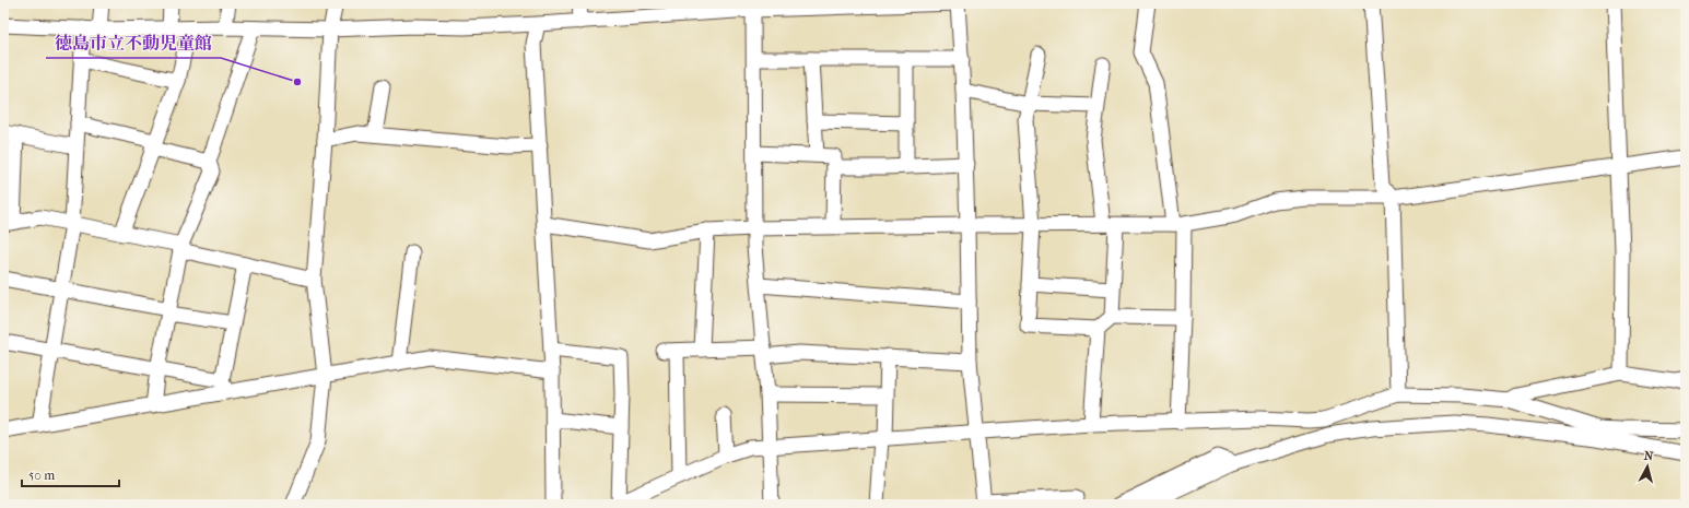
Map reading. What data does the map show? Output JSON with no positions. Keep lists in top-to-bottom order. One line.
{"places":["徳島市立不動児童館"],"scale_bar":"50 m","north":"top"}
